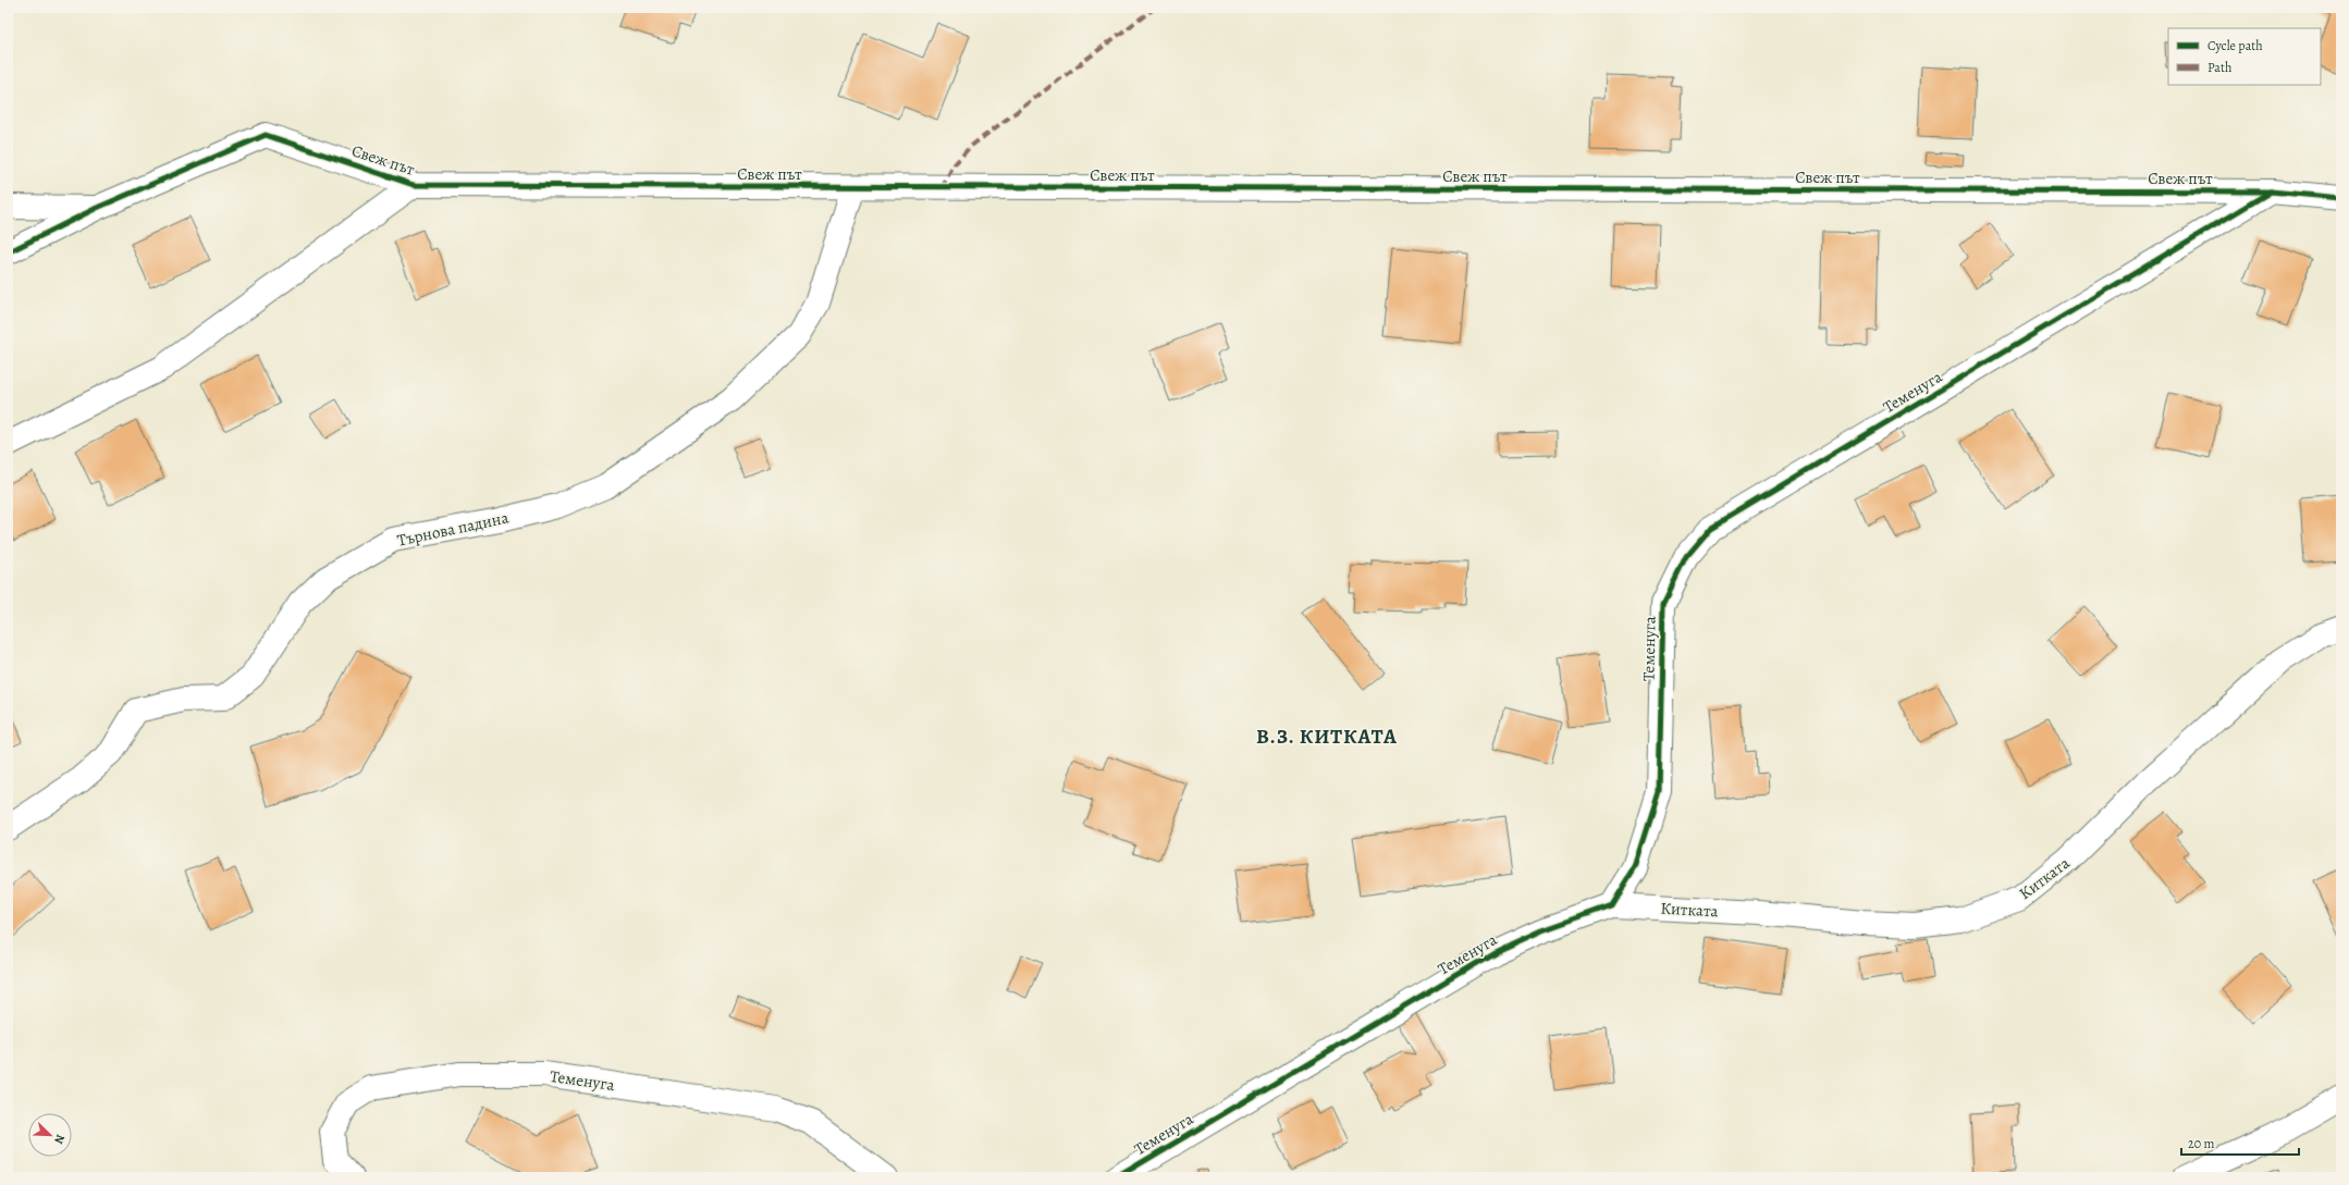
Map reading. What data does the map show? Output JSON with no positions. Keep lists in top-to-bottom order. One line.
{"streets":{"street":["Свеж път","Теменуга","Търнова падина","Китката"]},"crossings":[["Свеж път","Теменуга"],["Свеж път","Търнова падина"],["Теменуга","Китката"]],"districts":["В.З. КИТКАТА"],"legend":["Cycle path","Path"],"scale_bar":"20 m","north":"bottom right"}
